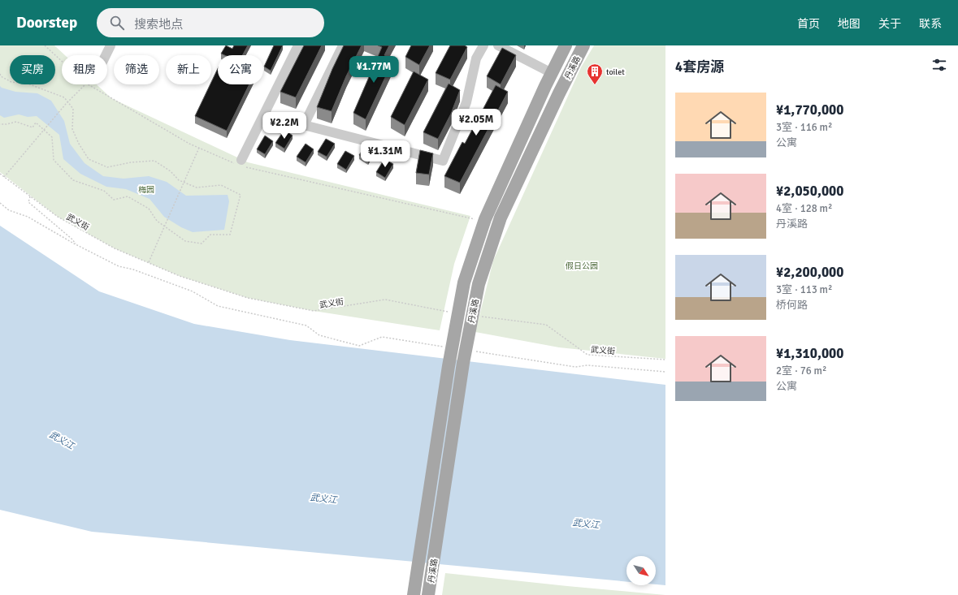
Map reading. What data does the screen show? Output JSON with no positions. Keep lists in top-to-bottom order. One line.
{"streets":{"main road":["丹溪路"],"path":["武义街"]},"water":["武义江"],"parks":["梅园","假日公园"],"places":{"building":["toilet"]},"north":"bottom right","page":{"header":"Doorstep","search":"搜索地点","nav":["首页","地图","关于","联系"],"heading":"4套房源","chip":["买房","租房","筛选","新上","公寓"],"price":["¥1.77M","¥2.05M","¥2.2M","¥1.31M"],"list":[{"name":"¥1,770,000","note":"3室 · 116 m² · 公寓"},{"name":"¥2,050,000","note":"4室 · 128 m² · 丹溪路"},{"name":"¥2,200,000","note":"3室 · 113 m² · 桥何路"},{"name":"¥1,310,000","note":"2室 · 76 m² · 公寓"}]}}
